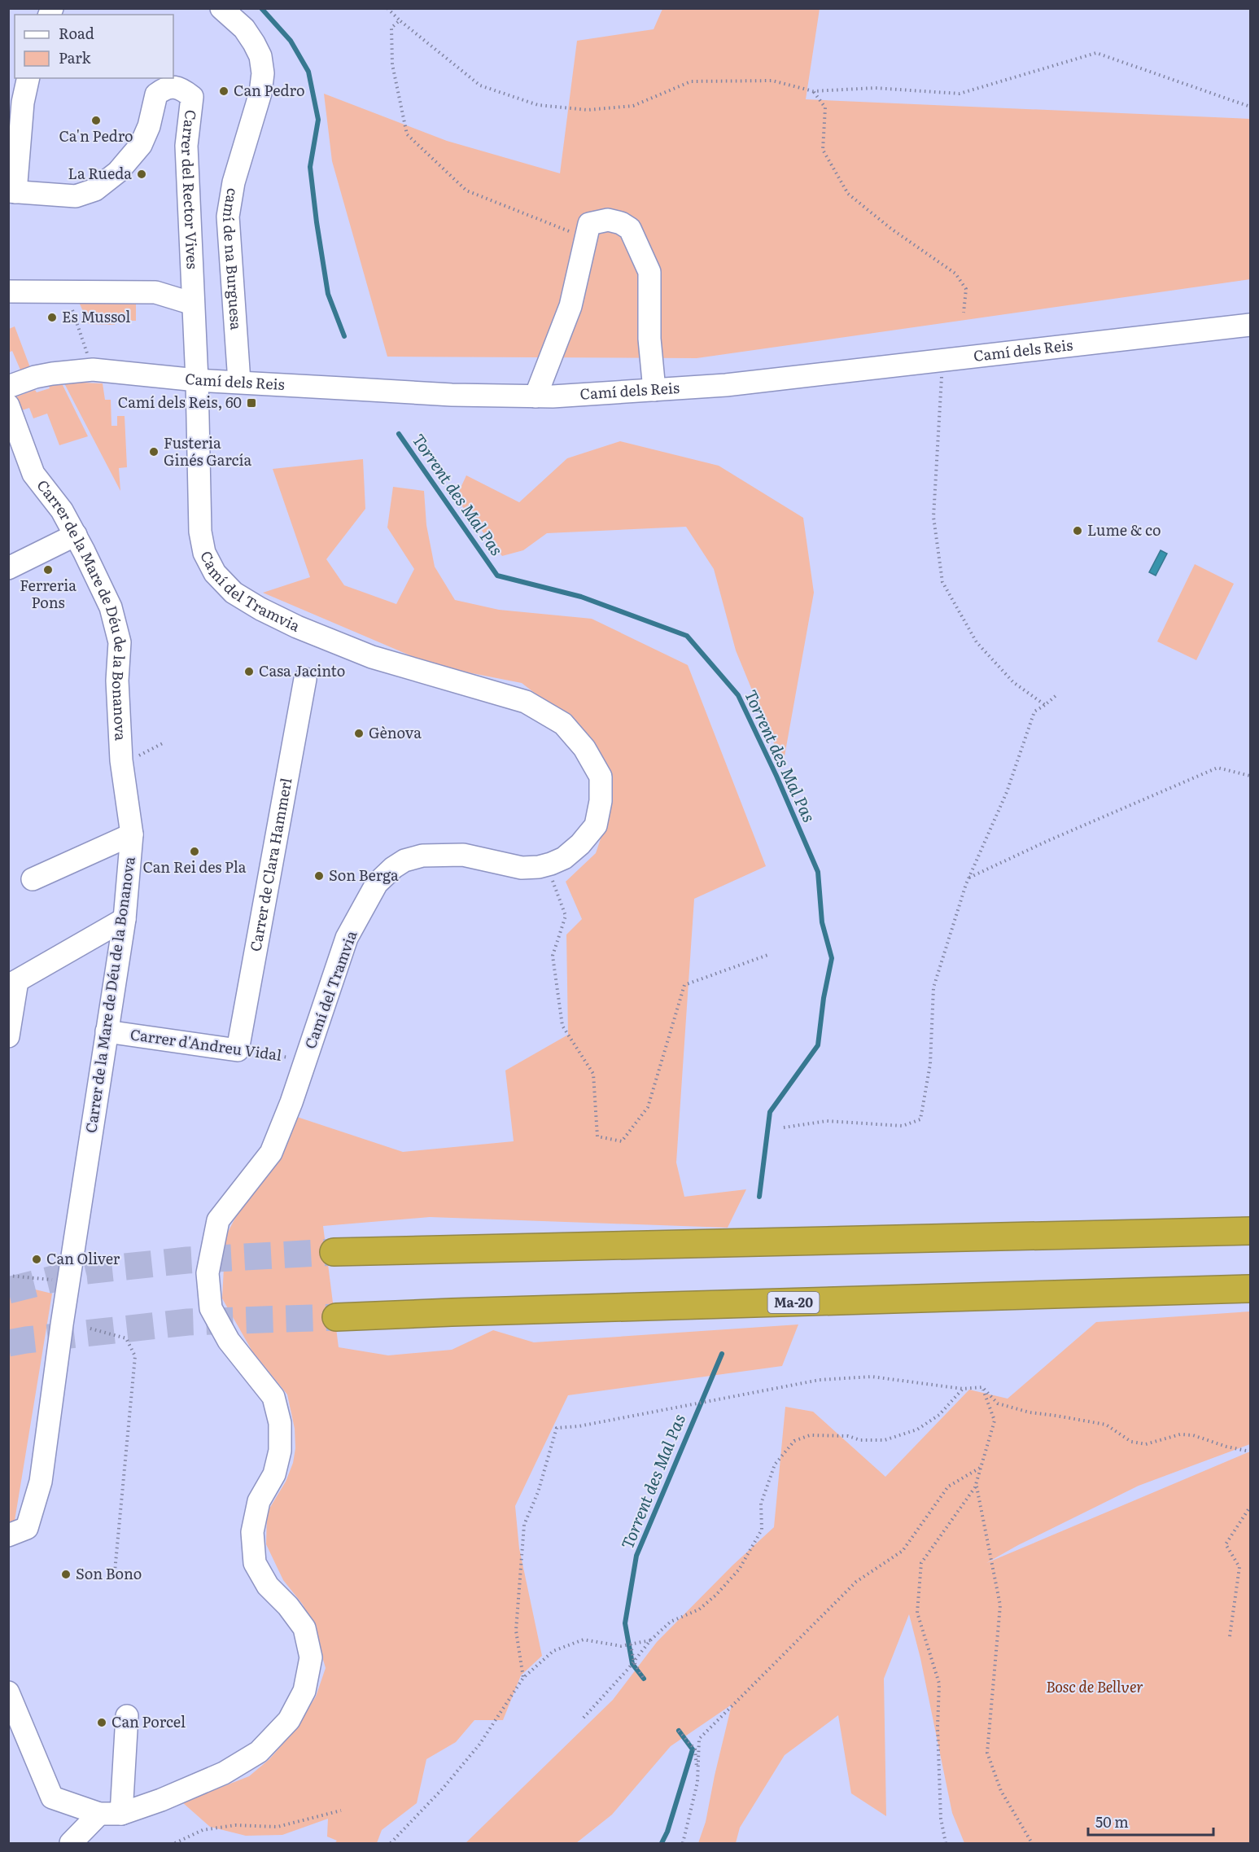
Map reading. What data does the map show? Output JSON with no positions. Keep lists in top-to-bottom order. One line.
{"streets":{"highway":["Ma-20"],"street":["Carrer del Rector Vives","camí de na Burguesa","Camí dels Reis","Camí del Tramvia","Carrer de la Mare de Déu de la Bonanova","Carrer de Clara Hammerl","Carrer d'Andreu Vidal"]},"crossings":[["Carrer del Rector Vives","Camí dels Reis"],["Carrer del Rector Vives","Camí del Tramvia"],["camí de na Burguesa","Camí dels Reis"],["Camí dels Reis","Camí del Tramvia"],["Camí del Tramvia","Carrer d'Andreu Vidal"],["Carrer de la Mare de Déu de la Bonanova","Carrer d'Andreu Vidal"],["Carrer de Clara Hammerl","Carrer d'Andreu Vidal"]],"water":["Torrent des Mal Pas"],"parks":["Bosc de Bellver"],"places":{"other":["Can Pedro","Ca'n Pedro","La Rueda","Es Mussol","Fusteria Ginés García","Lume & co","Ferreria Pons","Casa Jacinto","Gènova","Can Rei des Pla","Son Berga","Can Oliver","Son Bono","Can Porcel"],"transit":["Camí dels Reis, 60"]},"legend":["Road","Park"],"scale_bar":"50 m"}
